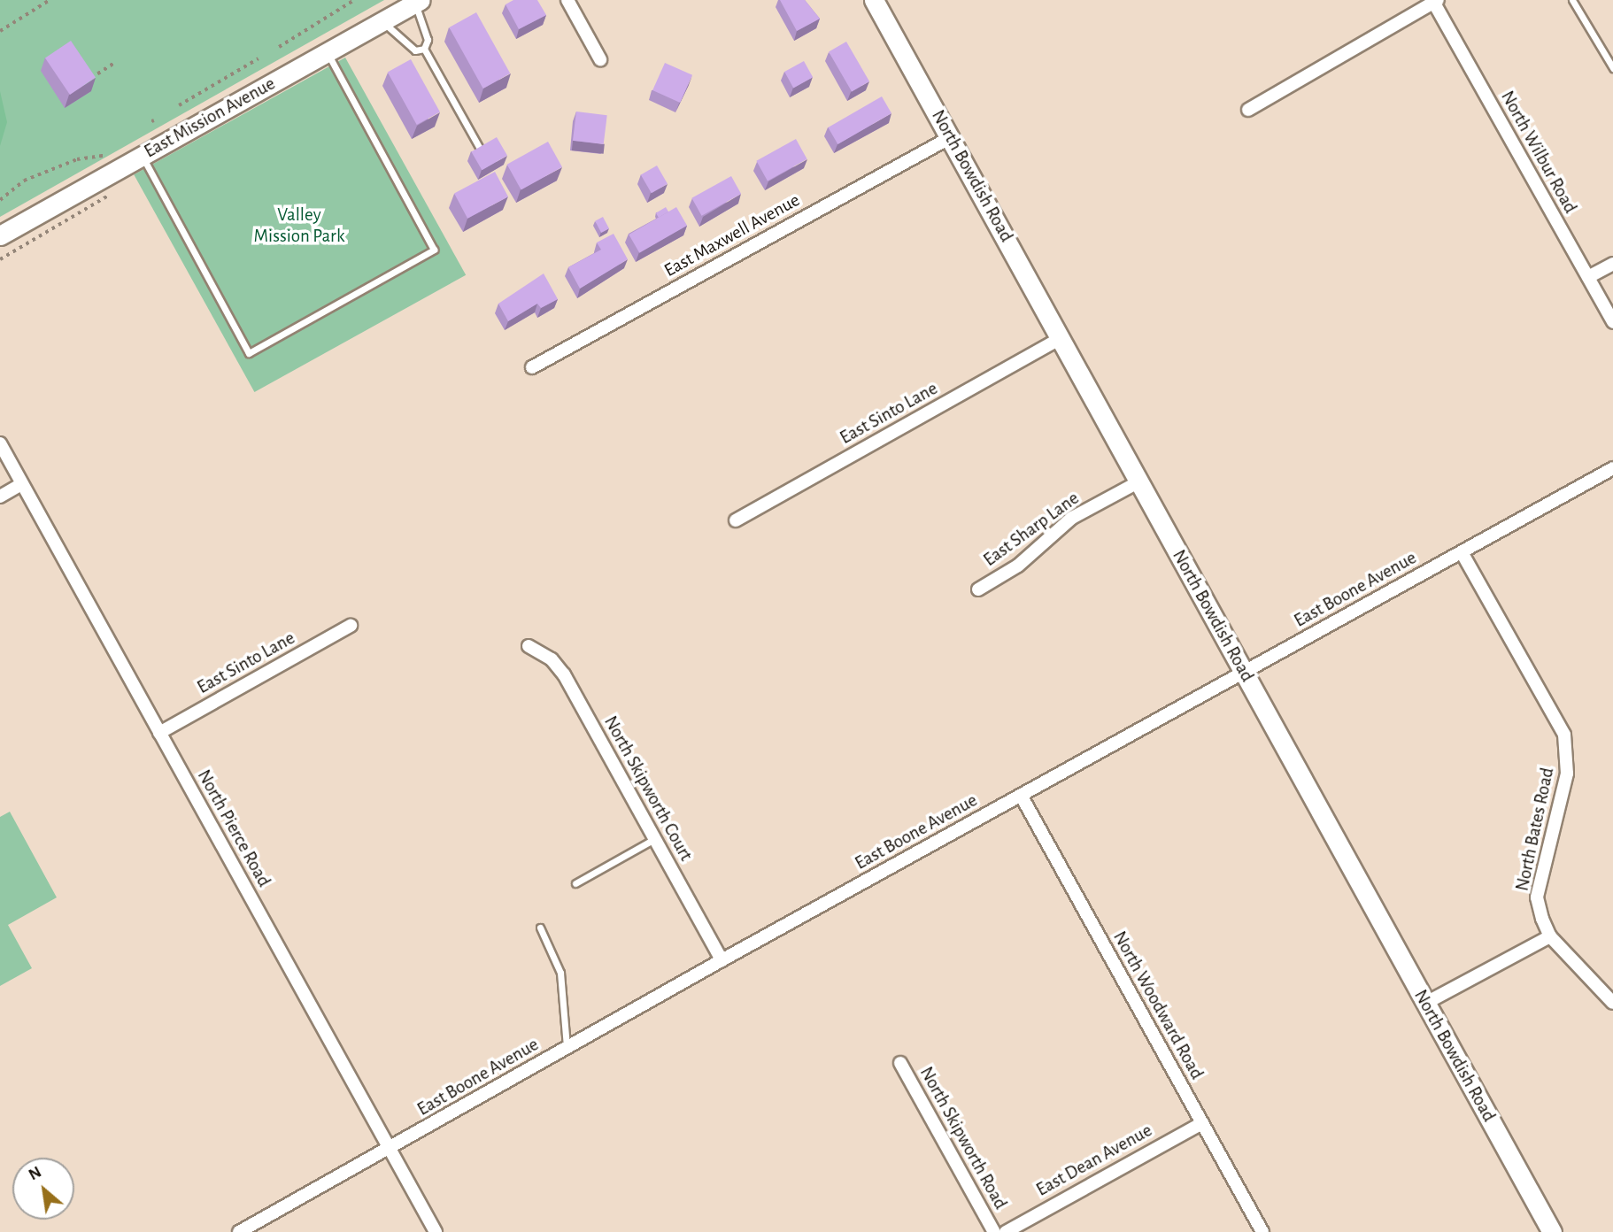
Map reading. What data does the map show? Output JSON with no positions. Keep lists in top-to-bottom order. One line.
{"streets":{"street":["East Mission Avenue","North Wilbur Road","North Bowdish Road","East Maxwell Avenue","East Sinto Lane","East Sharp Lane","East Boone Avenue","North Skipworth Court","North Pierce Road","North Bates Road","North Woodward Road","North Skipworth Road","East Dean Avenue"]},"crossings":[["North Bowdish Road","East Maxwell Avenue"],["North Bowdish Road","East Sinto Lane"],["North Bowdish Road","East Sharp Lane"],["North Bowdish Road","East Boone Avenue"],["East Sinto Lane","North Pierce Road"],["East Boone Avenue","North Skipworth Court"],["East Boone Avenue","North Pierce Road"],["East Boone Avenue","North Bates Road"],["East Boone Avenue","North Woodward Road"],["North Woodward Road","East Dean Avenue"]],"parks":["Valley Mission Park"],"north":"top left"}
